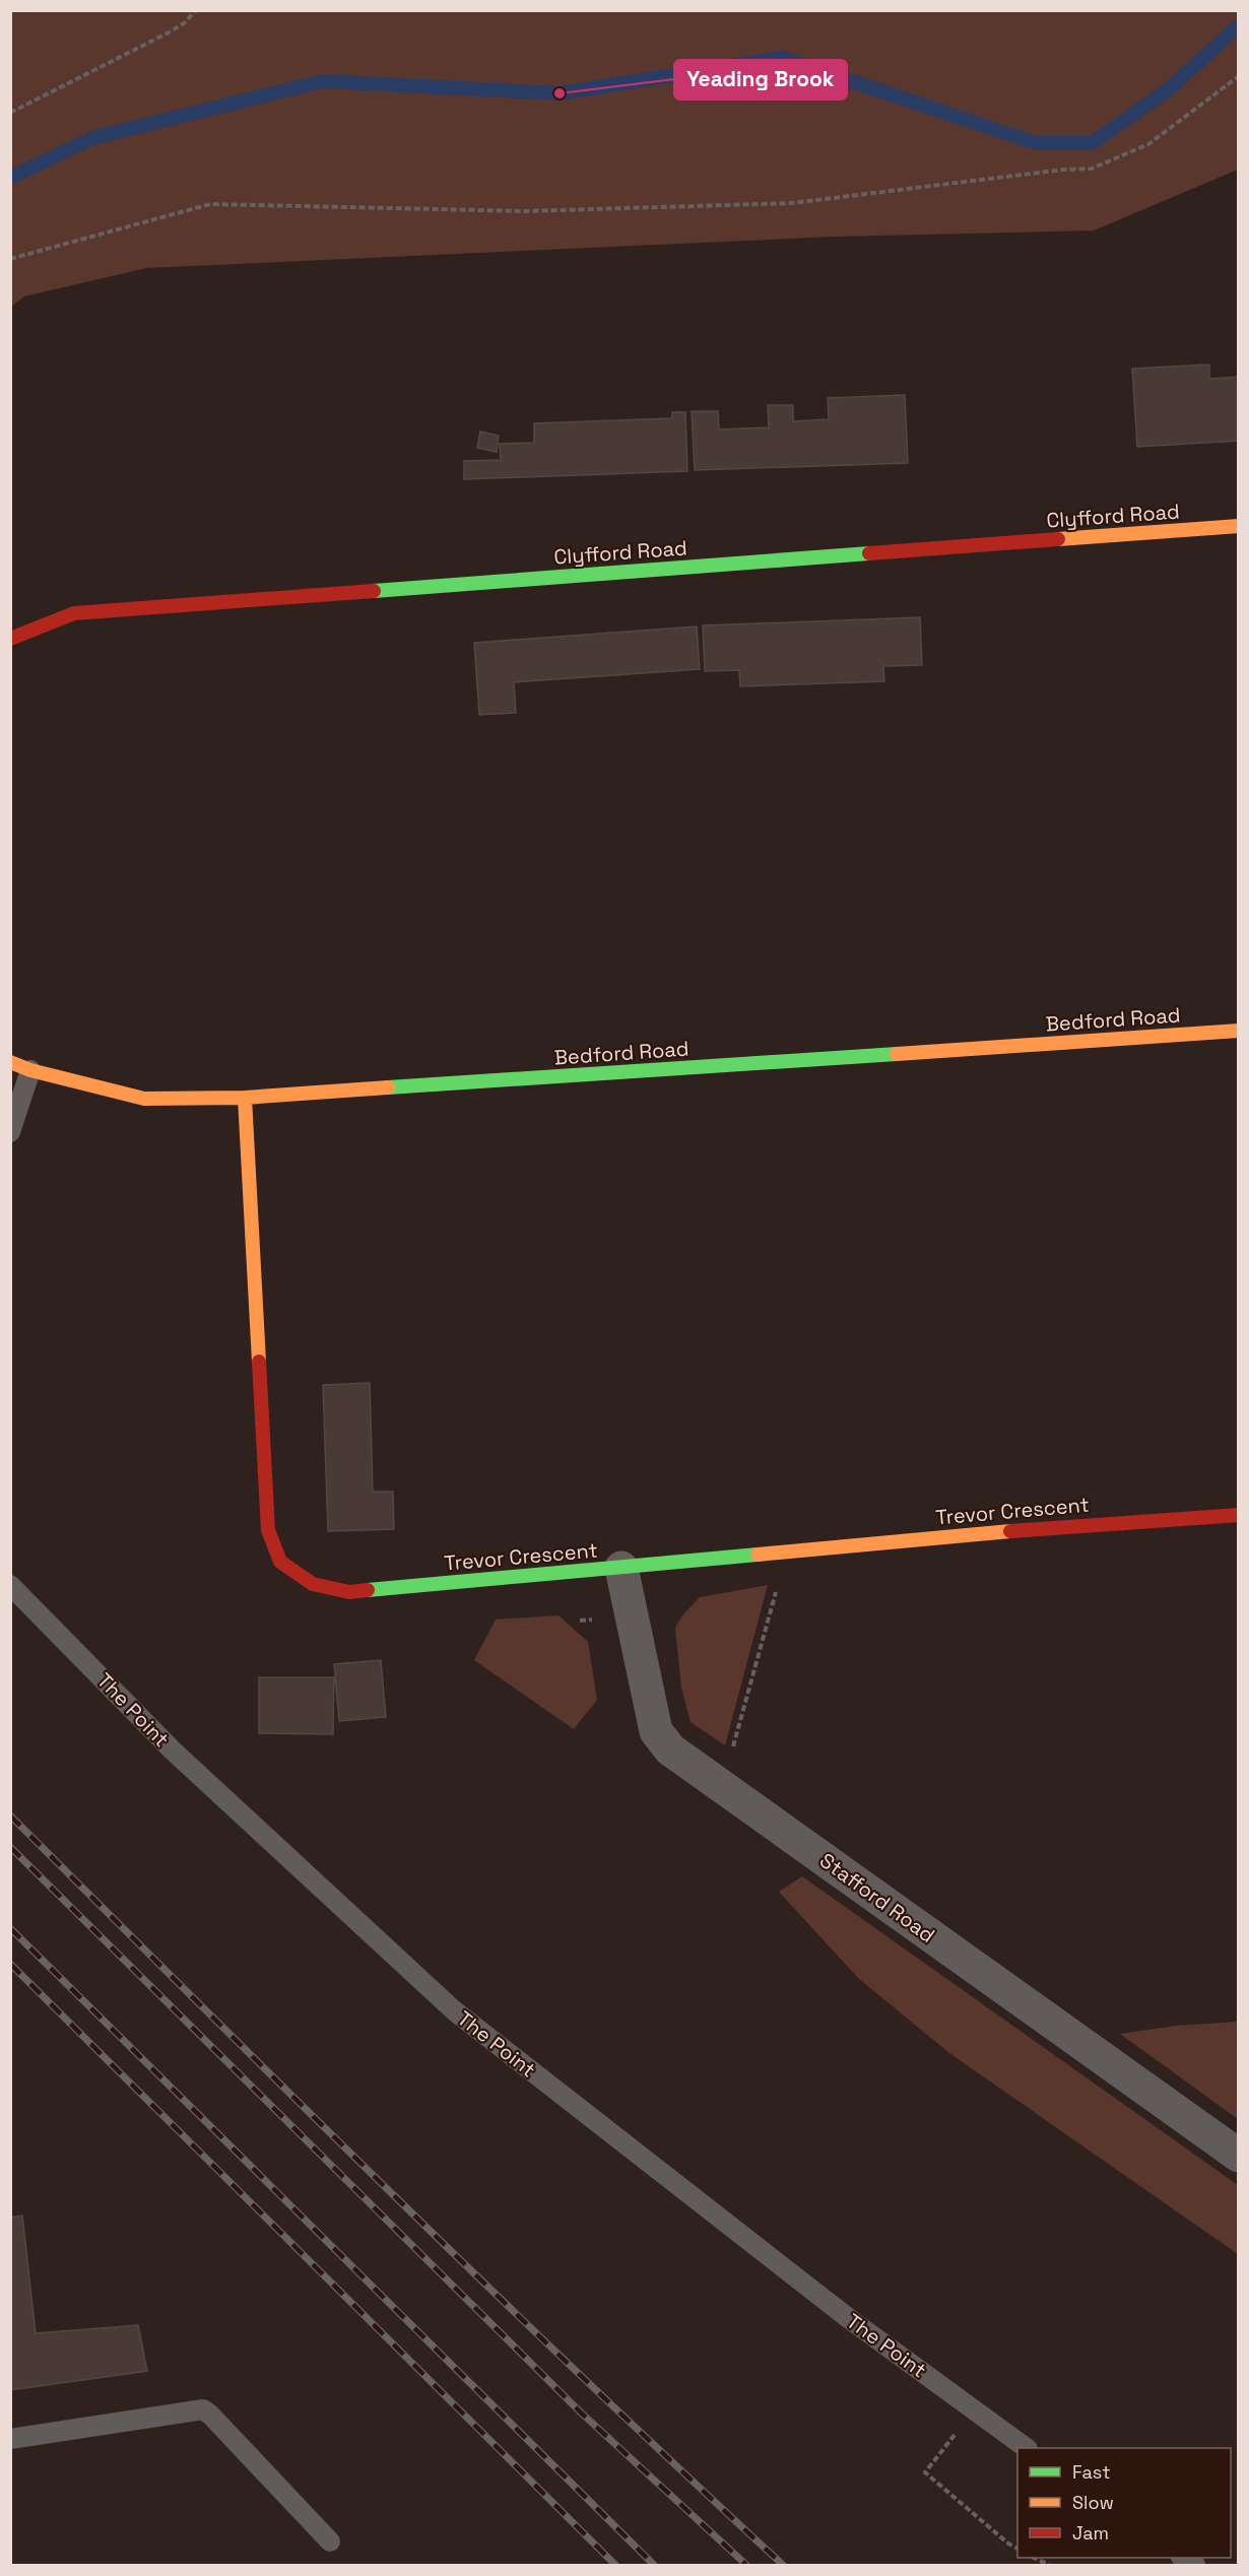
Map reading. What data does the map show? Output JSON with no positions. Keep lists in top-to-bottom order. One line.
{"streets":{"street":["Clyfford Road","Bedford Road","Trevor Crescent","Stafford Road"],"lane":["The Point"]},"crossings":[["Bedford Road","Trevor Crescent"],["Trevor Crescent","Stafford Road"]],"places":["Yeading Brook"],"legend":["Fast","Slow","Jam"]}
